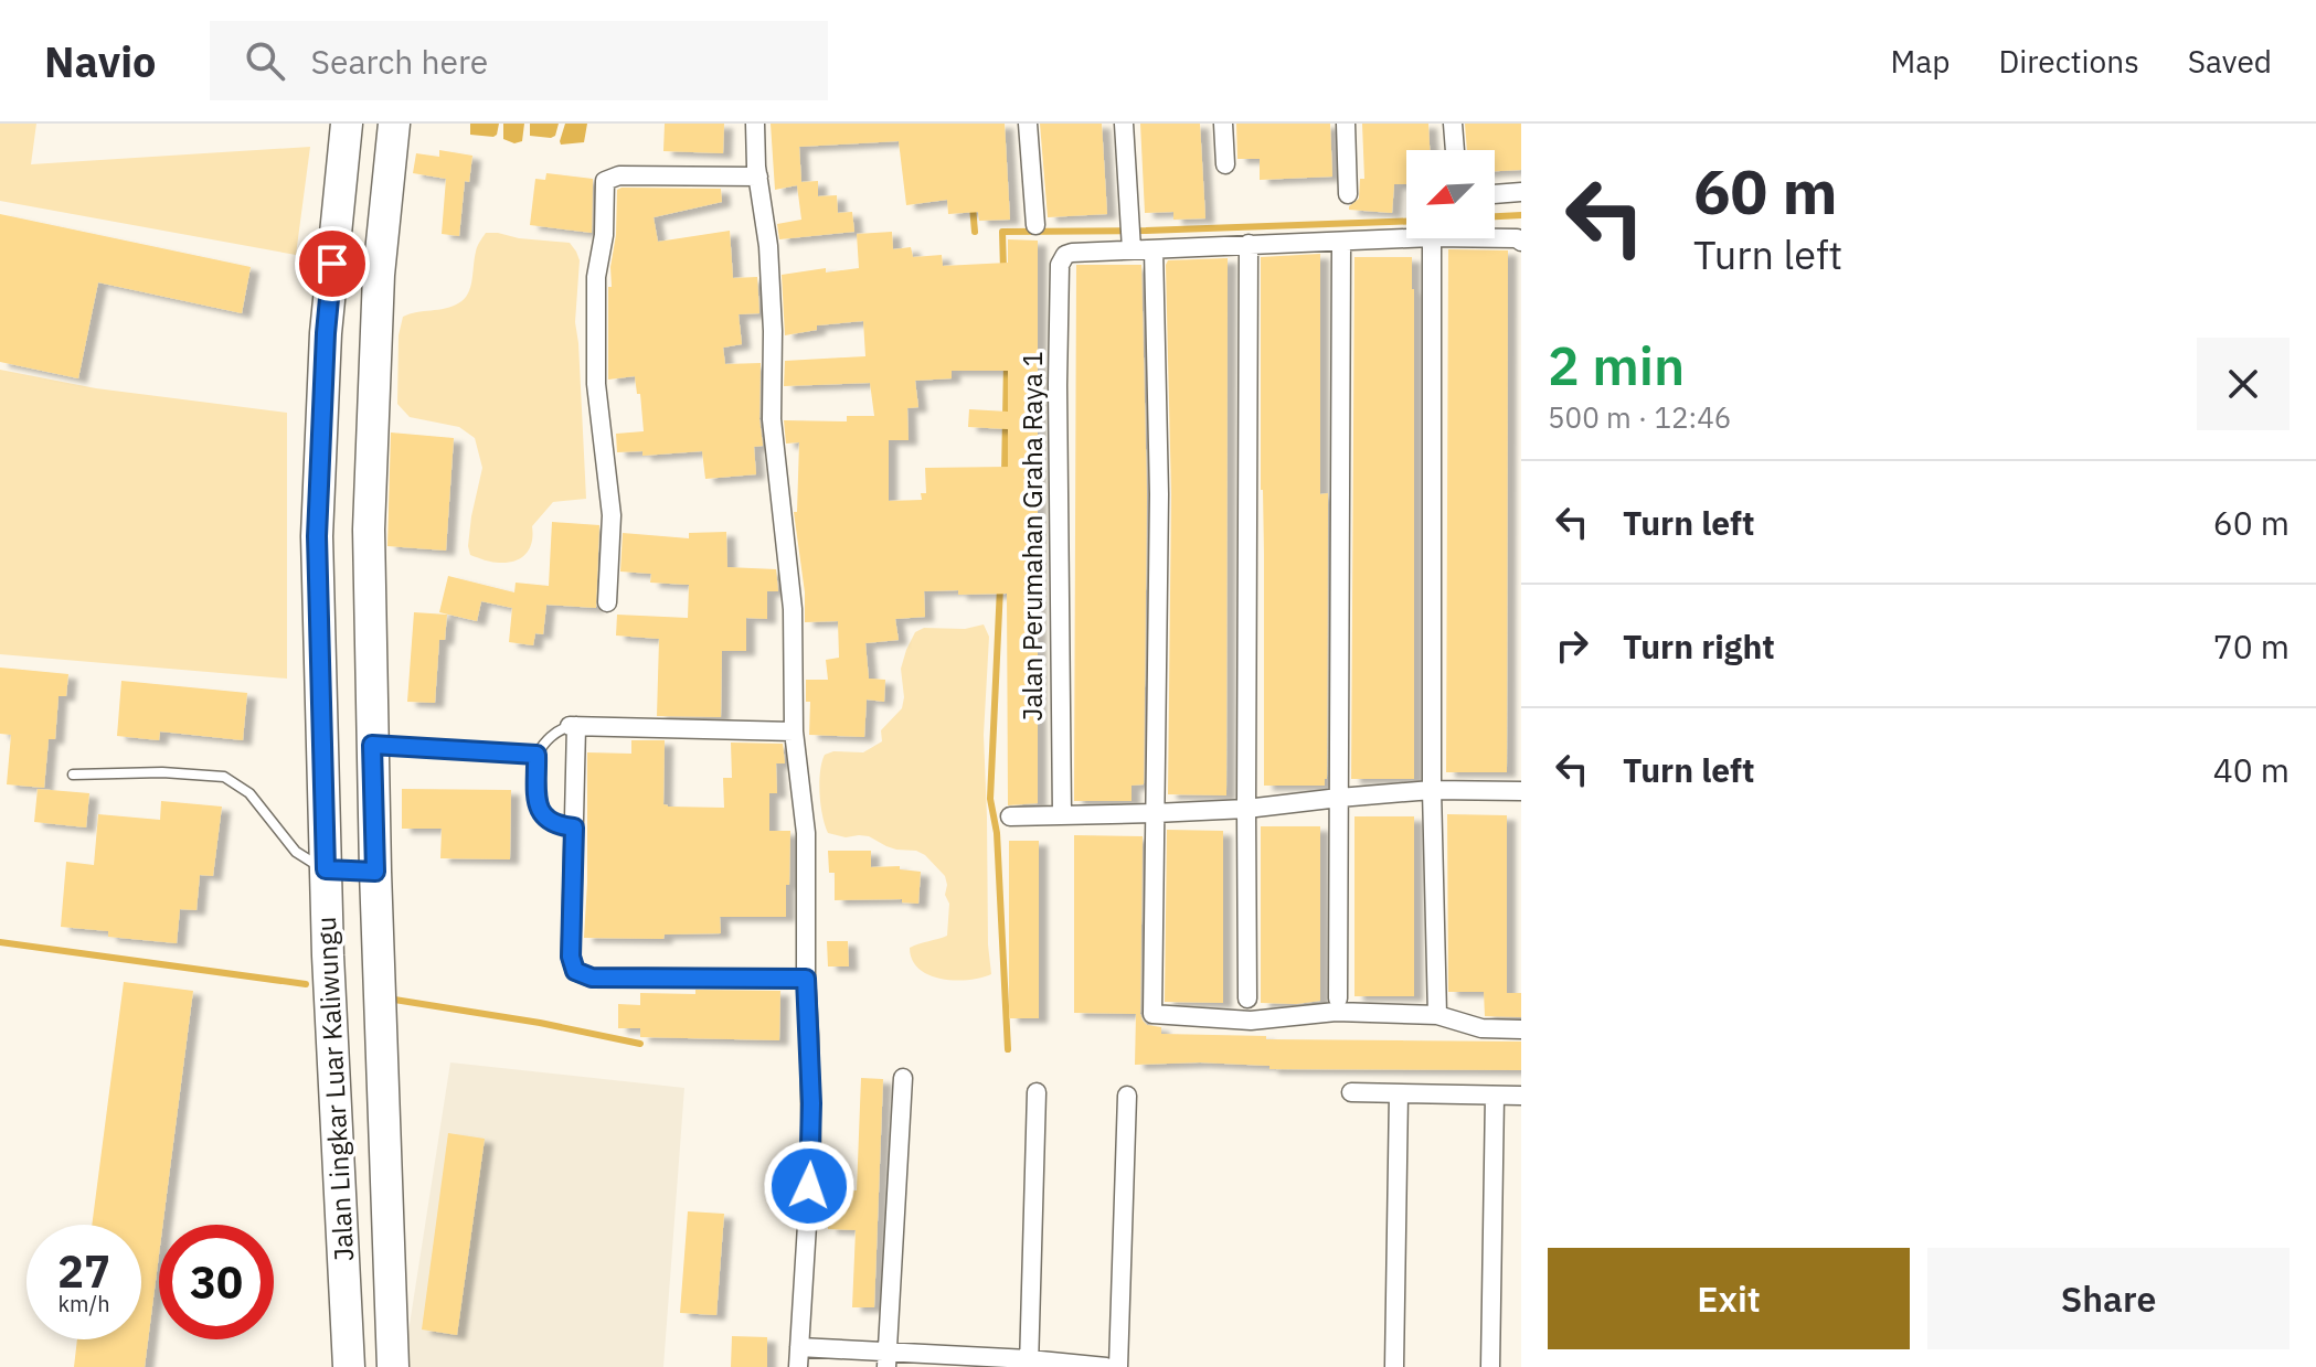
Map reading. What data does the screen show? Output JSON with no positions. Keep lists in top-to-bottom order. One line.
{"streets":{"highway":["Jalan Lingkar Luar Kaliwungu"],"street":["Jalan Perumahan Graha Raya 1"]},"north":"bottom left","page":{"header":"Navio","search":"Search here","nav":["Map","Directions","Saved"],"turn":["60 m","Turn left"],"heading":["2 min","500 m · 12:46"],"list":[{"name":"Turn left","value":"60 m"},{"name":"Turn right","value":"70 m"},{"name":"Turn left","value":"40 m"}],"speed":"27 km/h","limit":"30","buttons":["Exit","Share"]}}
